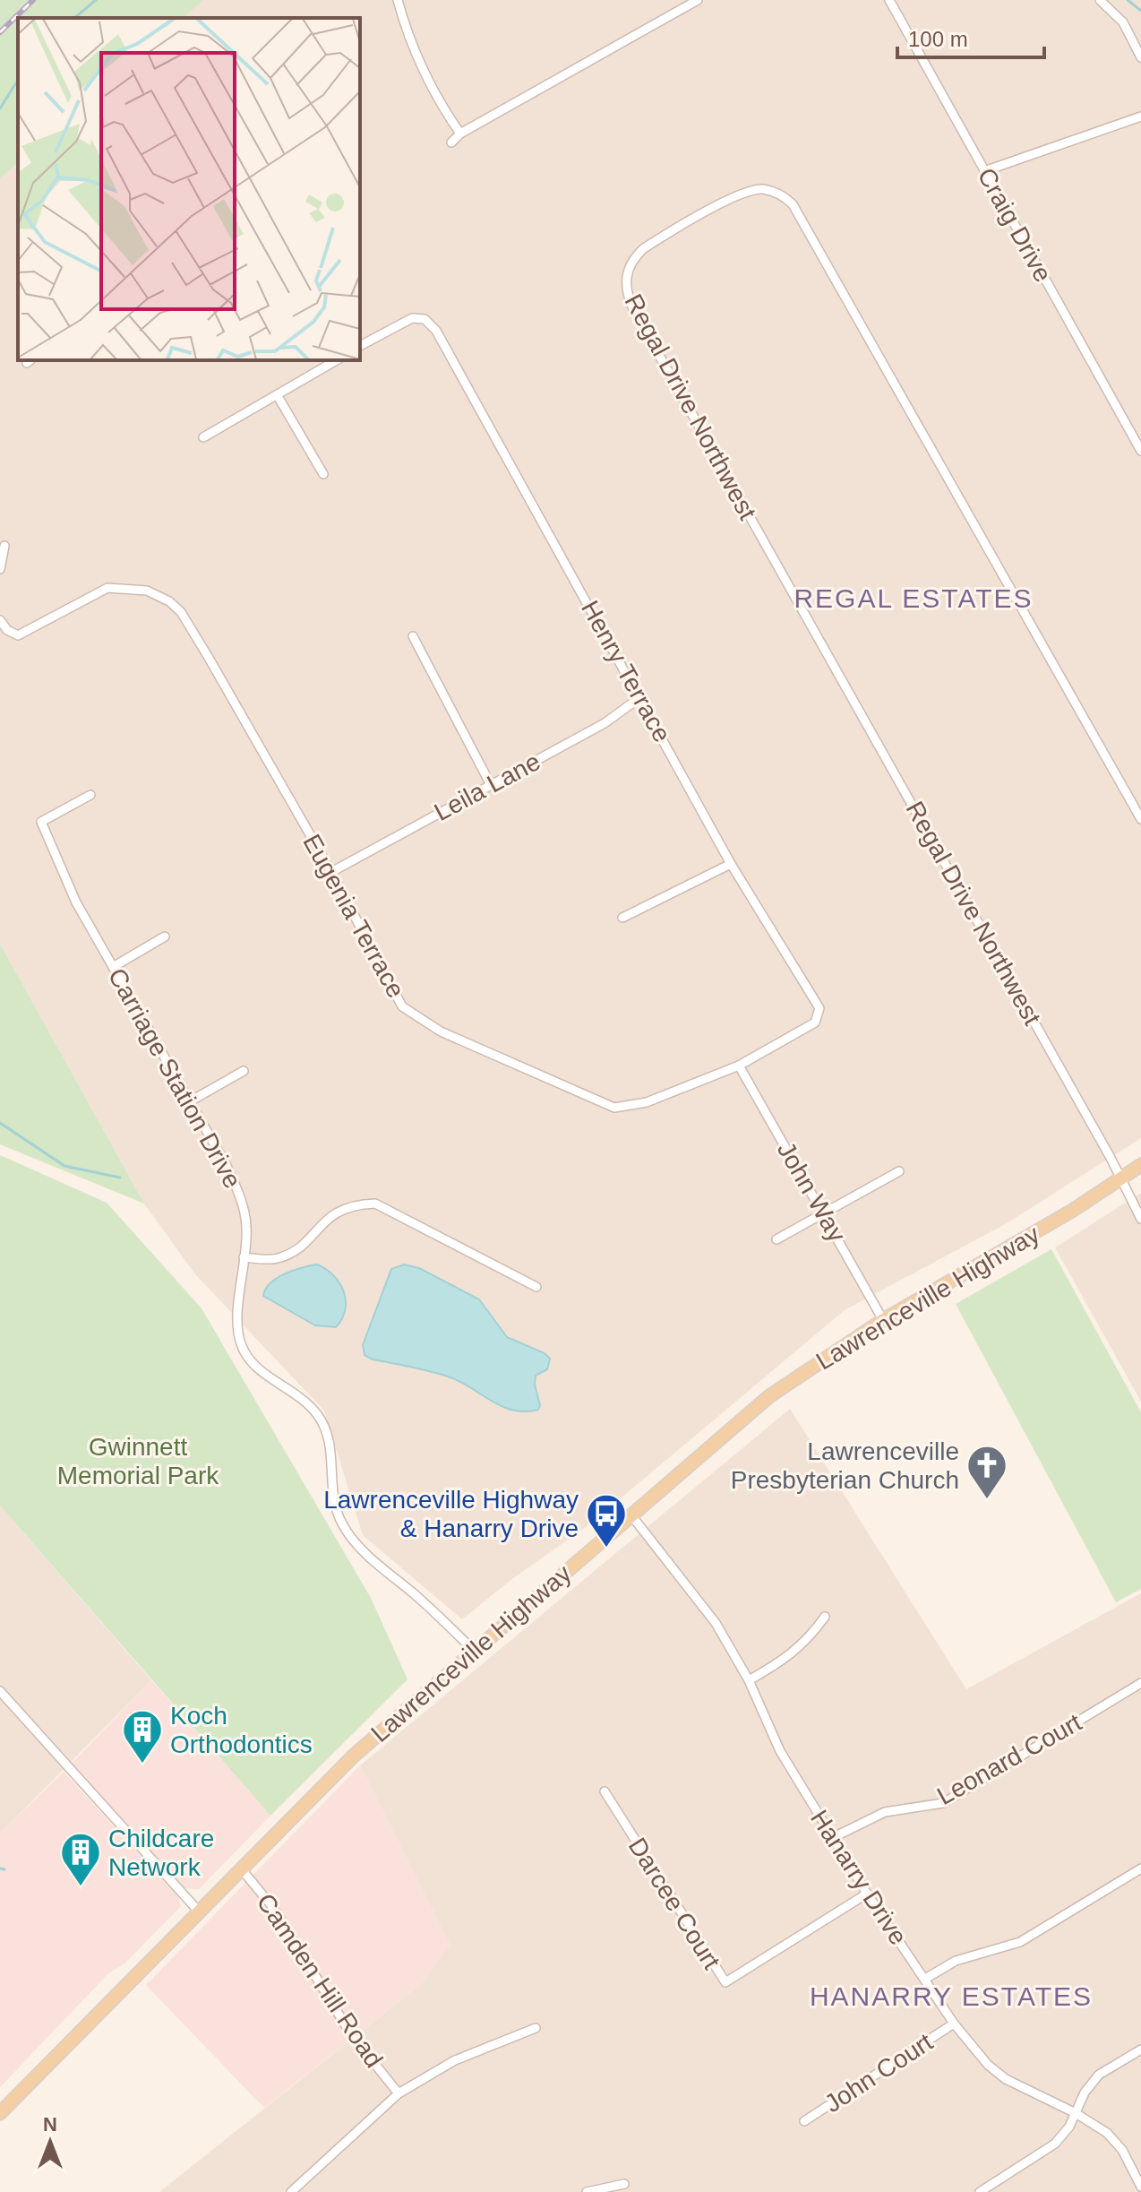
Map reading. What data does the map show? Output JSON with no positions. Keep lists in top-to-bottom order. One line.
{"streets":{"main road":["Lawrenceville Highway"],"street":["Craig Drive","Regal Drive Northwest","Henry Terrace","Leila Lane","Eugenia Terrace","Carriage Station Drive","John Way","Leonard Court","Hanarry Drive","Darcee Court","Camden Hill Road","John Court"]},"crossings":[["Regal Drive Northwest","Lawrenceville Highway"],["Henry Terrace","Leila Lane"],["Henry Terrace","Eugenia Terrace"],["Leila Lane","Eugenia Terrace"],["Eugenia Terrace","John Way"],["Carriage Station Drive","Lawrenceville Highway"],["John Way","Lawrenceville Highway"],["Lawrenceville Highway","Hanarry Drive"],["Lawrenceville Highway","Camden Hill Road"],["Leonard Court","Hanarry Drive"],["Hanarry Drive","Darcee Court"],["Hanarry Drive","John Court"]],"districts":["REGAL ESTATES","HANARRY ESTATES"],"parks":["Gwinnett Memorial Park"],"places":{"church":["Lawrenceville Presbyterian Church"],"bus stop":["Lawrenceville Highway & Hanarry Drive"],"building":["Koch Orthodontics","Childcare Network"]},"scale_bar":"100 m","north":"top"}
